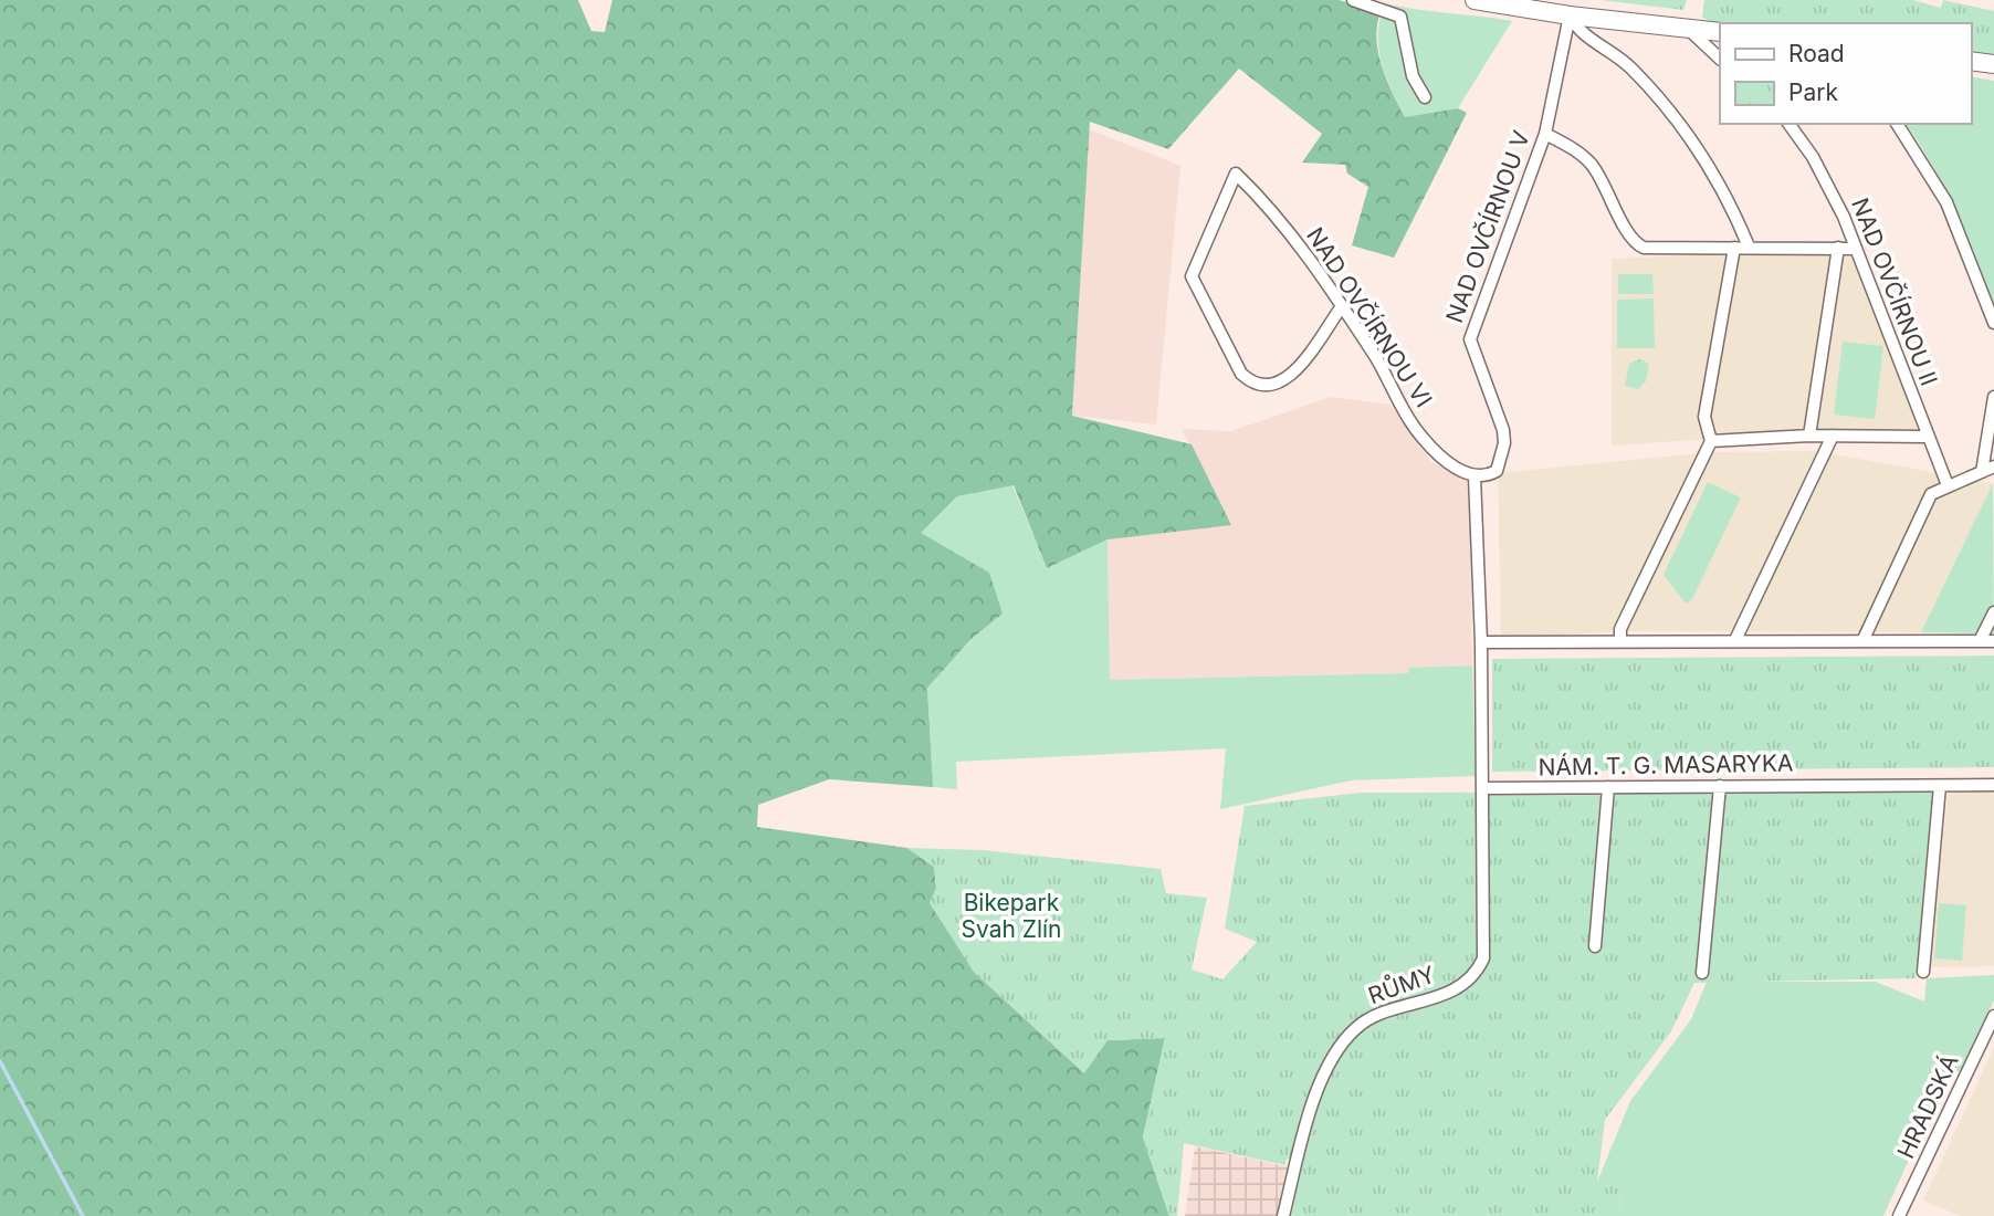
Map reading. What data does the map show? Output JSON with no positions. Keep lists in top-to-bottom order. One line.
{"streets":{"street":["NAD OVČÍRNOU V","NAD OVČÍRNOU II","NAD OVČÍRNOU VI","NÁM. T. G. MASARYKA","RŮMY","HRADSKÁ"]},"crossings":[["NAD OVČÍRNOU V","NAD OVČÍRNOU VI"],["NÁM. T. G. MASARYKA","RŮMY"]],"parks":["Bikepark Svah Zlín"],"legend":["Road","Park"]}
